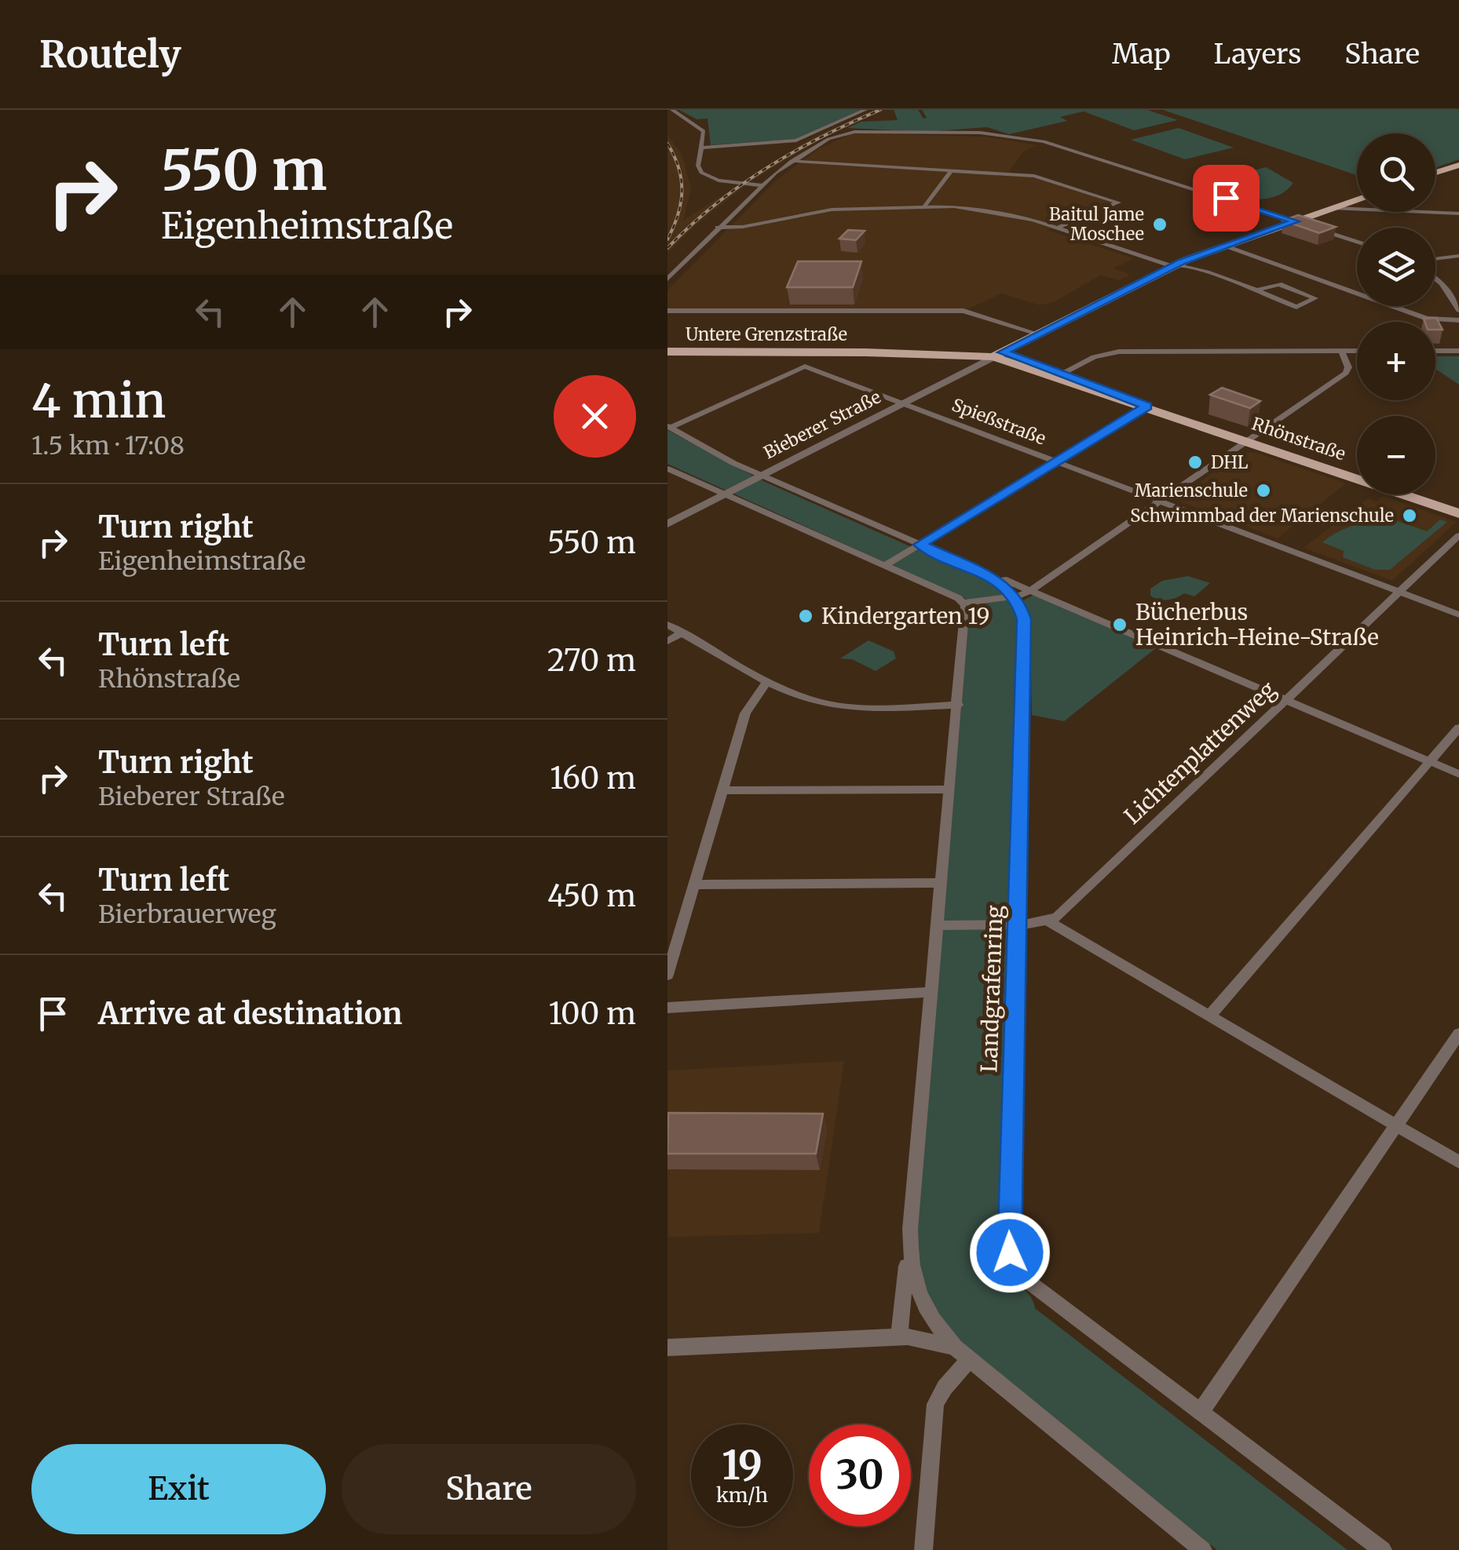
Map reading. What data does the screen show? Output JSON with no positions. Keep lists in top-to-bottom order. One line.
{"streets":{"main road":["Untere Grenzstraße","Bieberer Straße","Rhönstraße"],"street":["Spießstraße","Lichtenplattenweg","Landgrafenring"]},"crossings":[["Untere Grenzstraße","Bieberer Straße"],["Untere Grenzstraße","Rhönstraße"],["Spießstraße","Bieberer Straße"],["Spießstraße","Lichtenplattenweg"],["Bieberer Straße","Rhönstraße"]],"places":["Baitul Jame Moschee","DHL","Marienschule","Schwimmbad der Marienschule","Kindergarten 19","Bücherbus Heinrich-Heine-Straße"],"page":{"header":"Routely","nav":["Map","Layers","Share"],"turn":["550 m","Eigenheimstraße"],"map_buttons":["+","−"],"heading":["4 min","1.5 km · 17:08"],"list":[{"name":"Turn right","note":"Eigenheimstraße","value":"550 m"},{"name":"Turn left","note":"Rhönstraße","value":"270 m"},{"name":"Turn right","note":"Bieberer Straße","value":"160 m"},{"name":"Turn left","note":"Bierbrauerweg","value":"450 m"},{"name":"Arrive at destination","value":"100 m"}],"speed":"19 km/h","limit":"30","buttons":["Exit","Share"]}}
